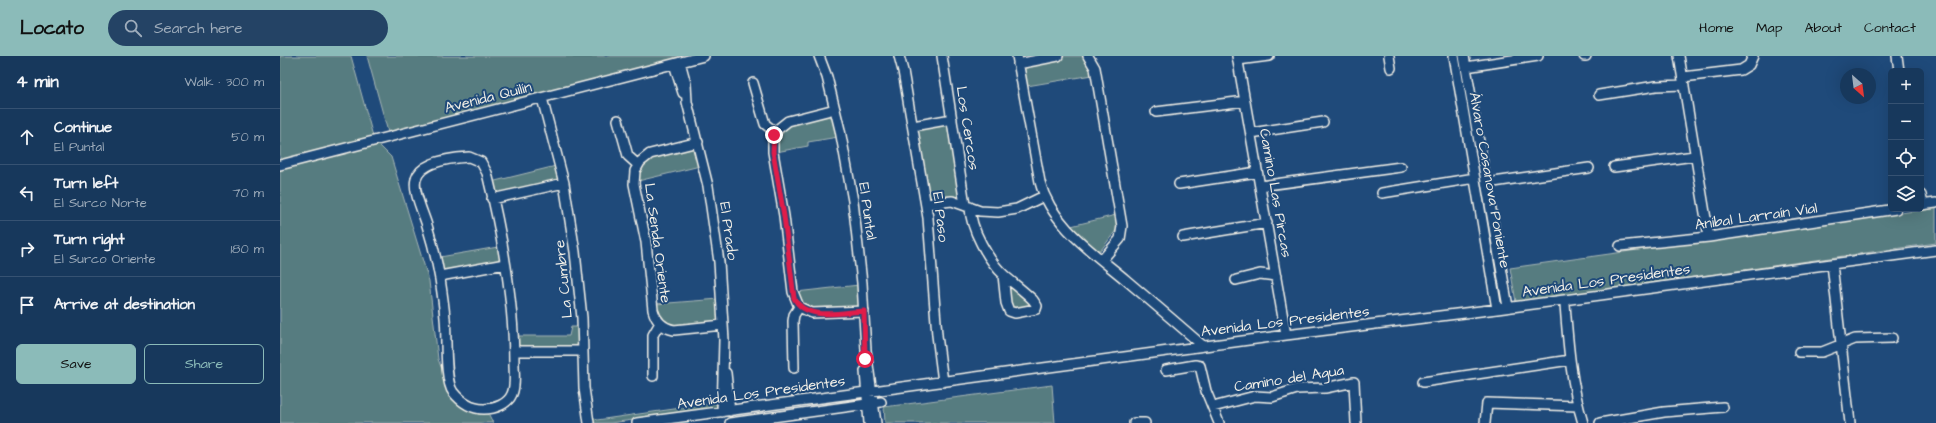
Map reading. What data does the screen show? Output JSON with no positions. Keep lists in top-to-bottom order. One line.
{"streets":{"street":["Avenida Quilín","Los Cercos","Álvaro Casanova Poniente","Camino Las Pircas","El Puntal","Aníbal Larraín Vial","El Paso","El Prado","La Senda Oriente","La Cumbre","Avenida Los Presidentes","Camino del Agua"]},"crossings":[["Avenida Quilín","El Prado"],["Avenida Quilín","La Cumbre"],["Álvaro Casanova Poniente","Avenida Los Presidentes"],["Camino Las Pircas","Avenida Los Presidentes"],["El Puntal","Avenida Los Presidentes"],["El Paso","Avenida Los Presidentes"],["El Prado","Avenida Los Presidentes"]],"north":"bottom right","page":{"header":"Locato","search":"Search here","nav":["Home","Map","About","Contact"],"heading":["4 min","Walk · 300 m"],"map_buttons":["+","−"],"list":[["Continue","El Puntal","50 m"],["Turn left","El Surco Norte","70 m"],["Turn right","El Surco Oriente","180 m"],"Arrive at destination"],"buttons":["Save","Share"]}}
